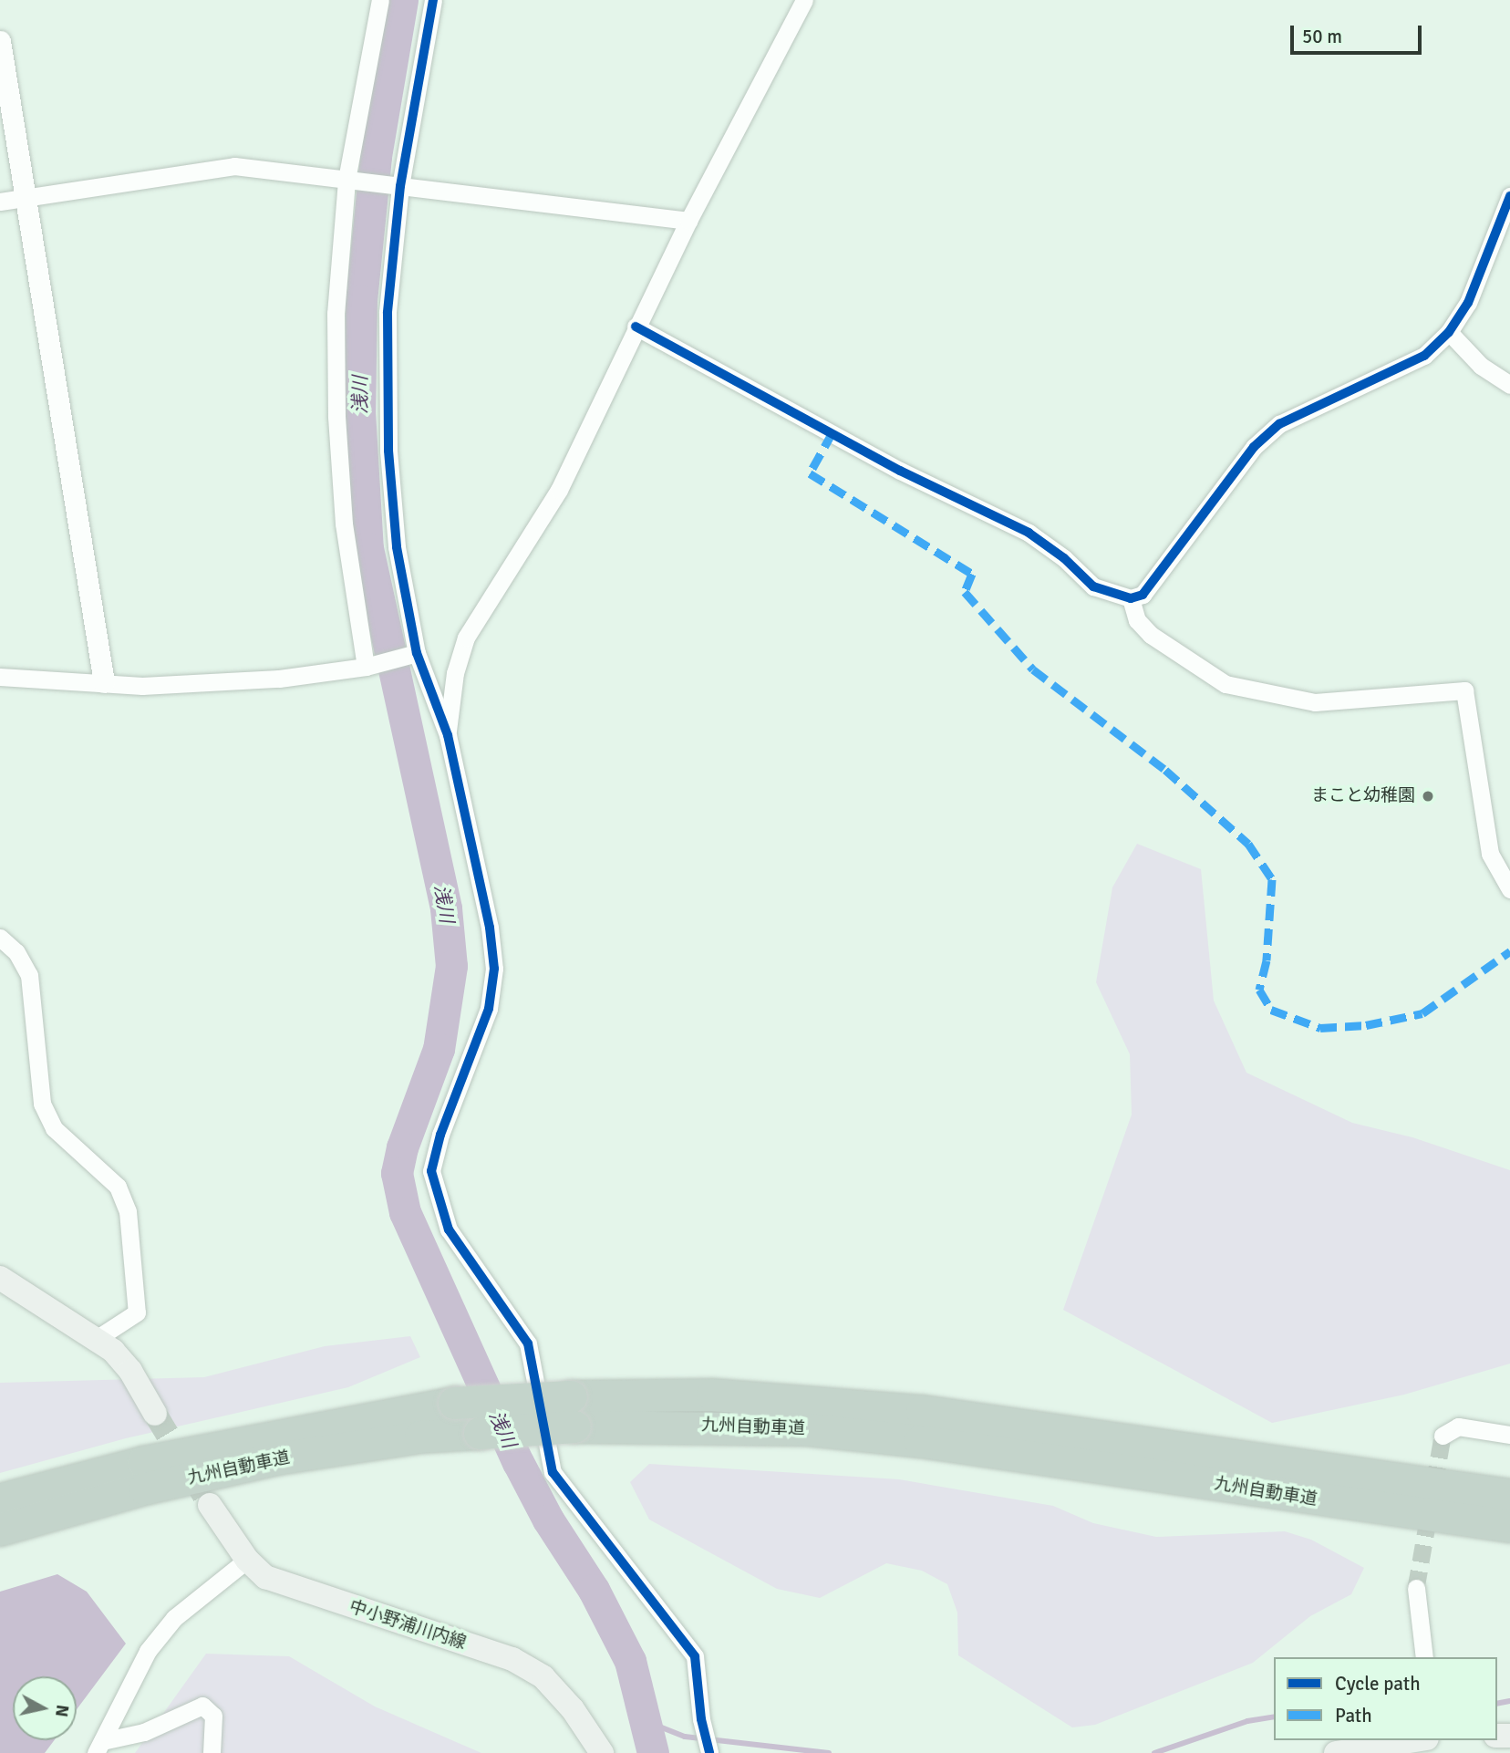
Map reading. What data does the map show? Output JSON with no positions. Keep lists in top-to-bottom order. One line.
{"streets":{"highway":["九州自動車道"],"main road":["中小野浦川内線"]},"water":["浅川"],"places":["まこと幼稚園"],"legend":["Cycle path","Path"],"scale_bar":"50 m","north":"right"}
